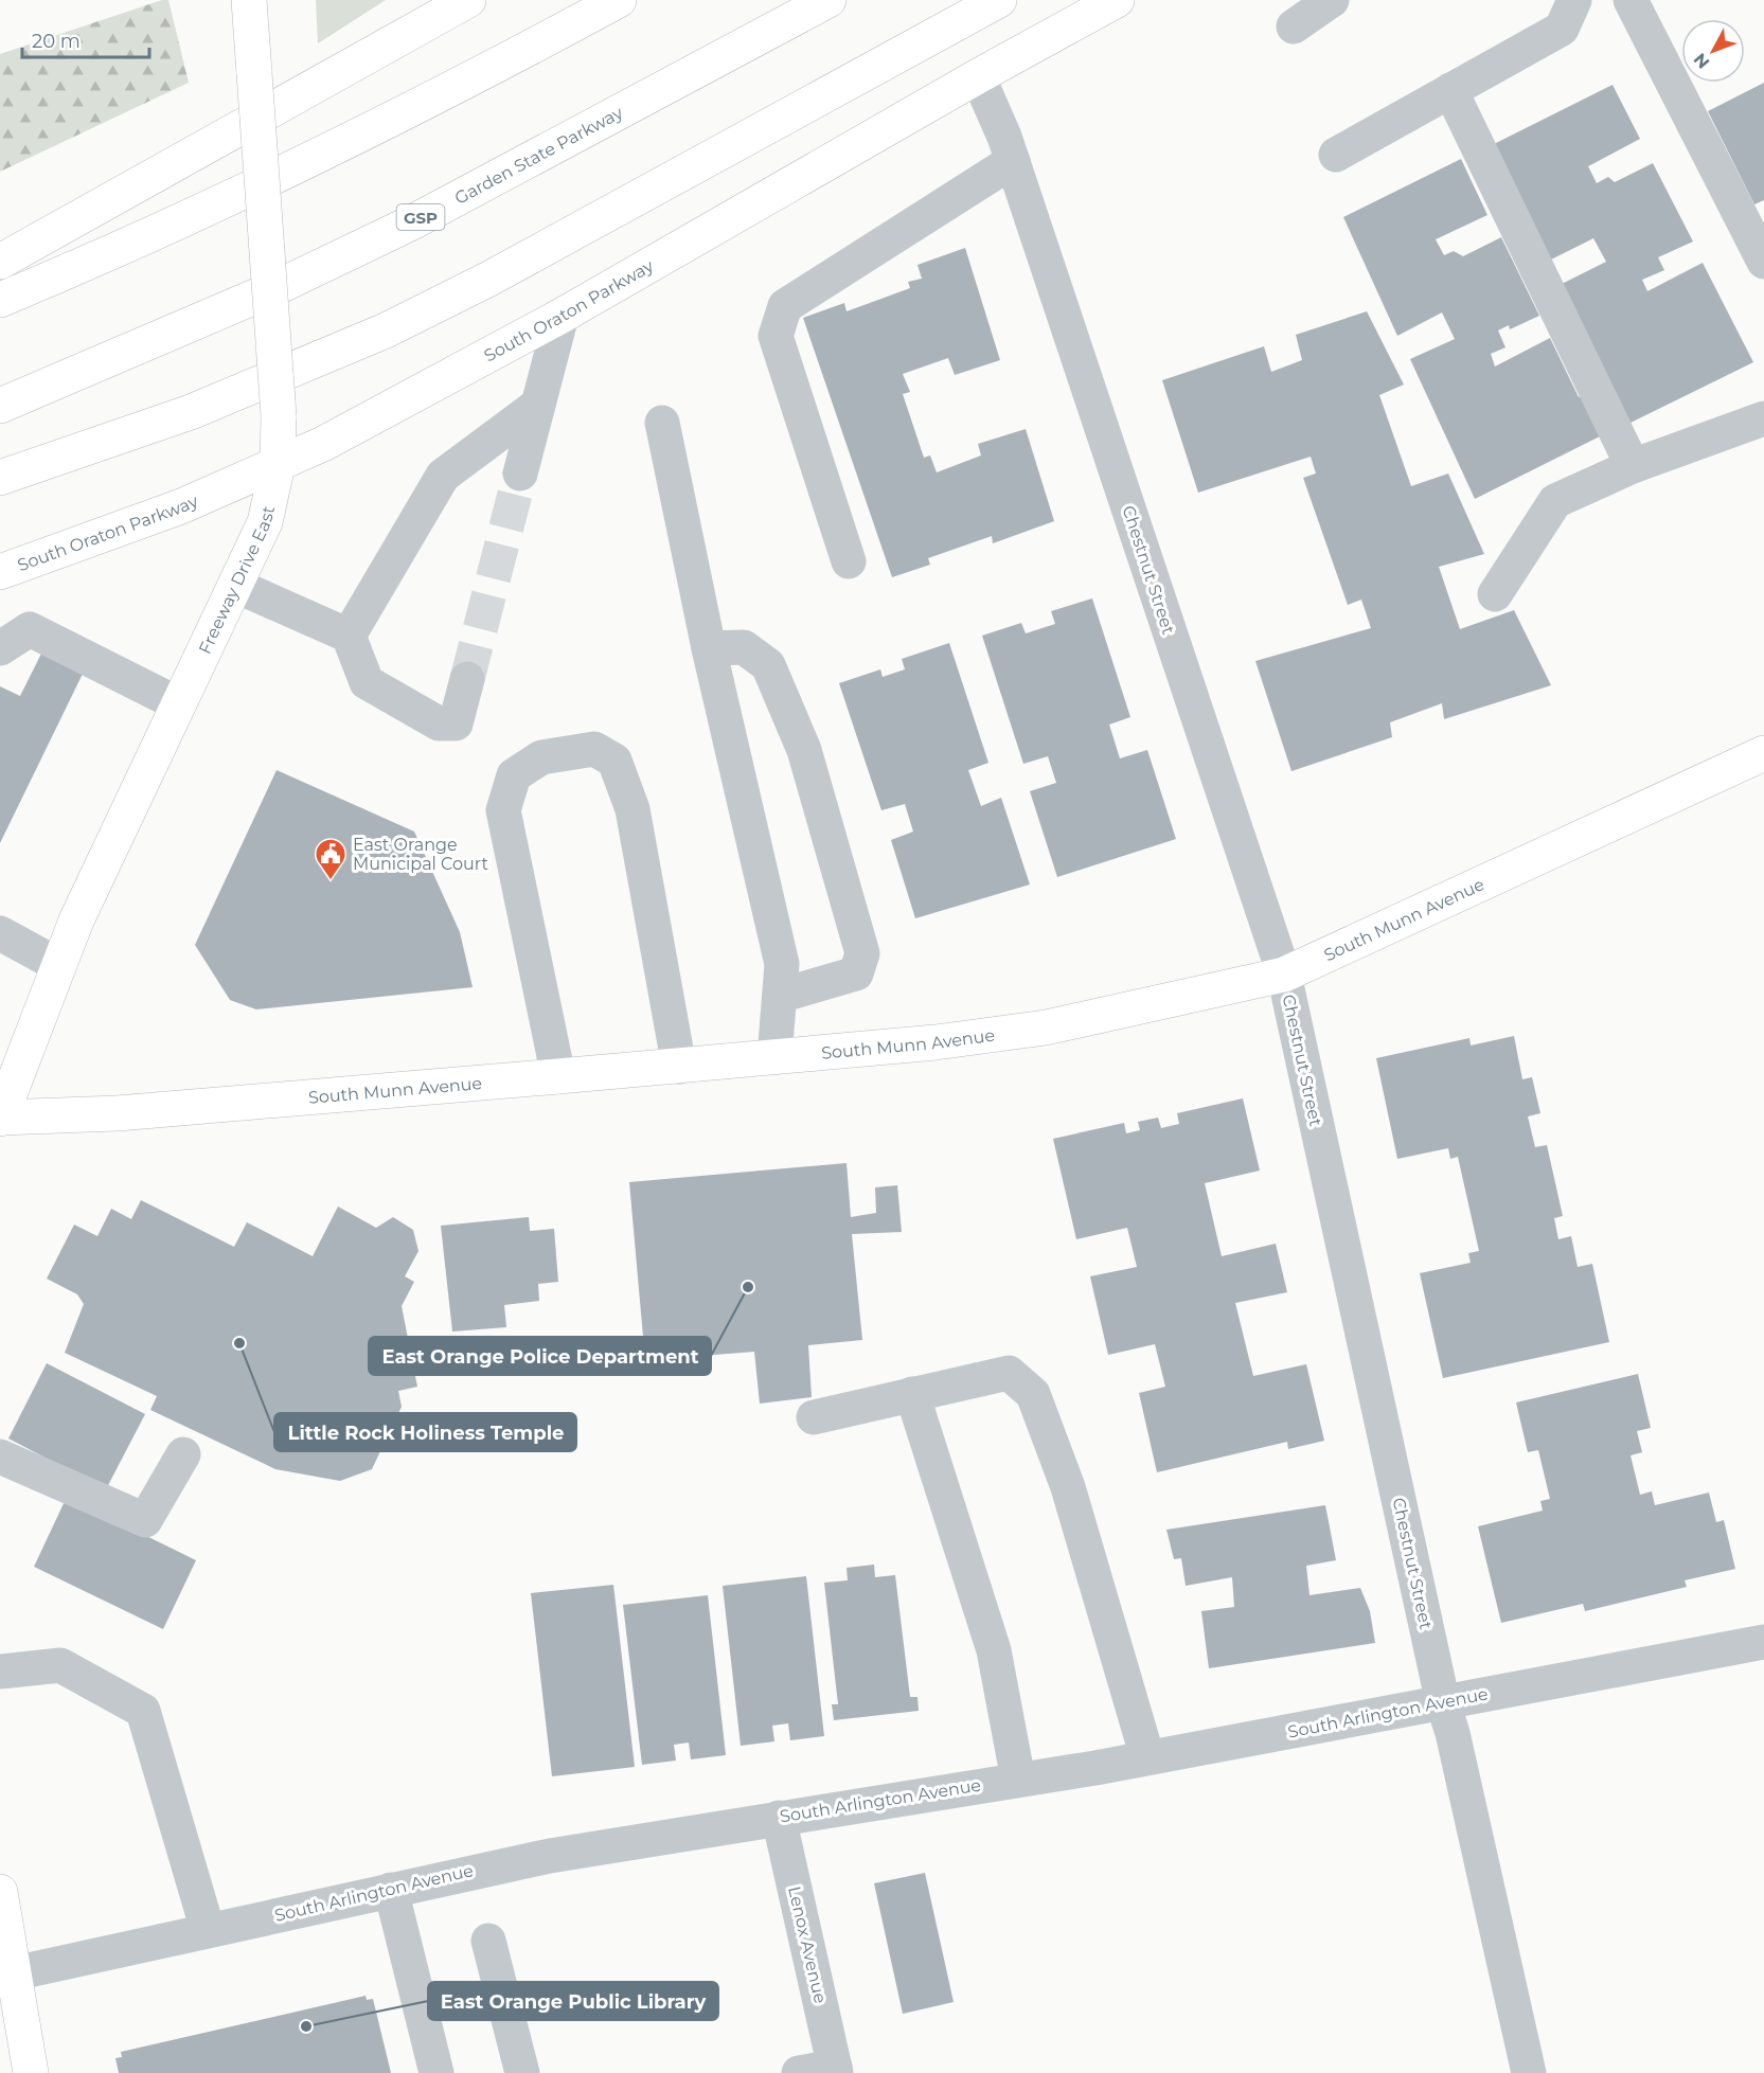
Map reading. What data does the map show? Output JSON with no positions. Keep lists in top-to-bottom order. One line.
{"streets":{"main road":["Garden State Parkway","GSP","South Oraton Parkway","Freeway Drive East","South Munn Avenue"],"street":["Chestnut Street","South Arlington Avenue","Lenox Avenue"]},"crossings":[["South Oraton Parkway","Chestnut Street"],["South Oraton Parkway","Freeway Drive East"],["Chestnut Street","South Munn Avenue"],["Chestnut Street","South Arlington Avenue"],["Freeway Drive East","South Munn Avenue"],["South Arlington Avenue","Lenox Avenue"]],"places":{"public building":["East Orange Municipal Court"],"other":["East Orange Police Department","Little Rock Holiness Temple","East Orange Public Library"]},"scale_bar":"20 m","north":"bottom left"}
